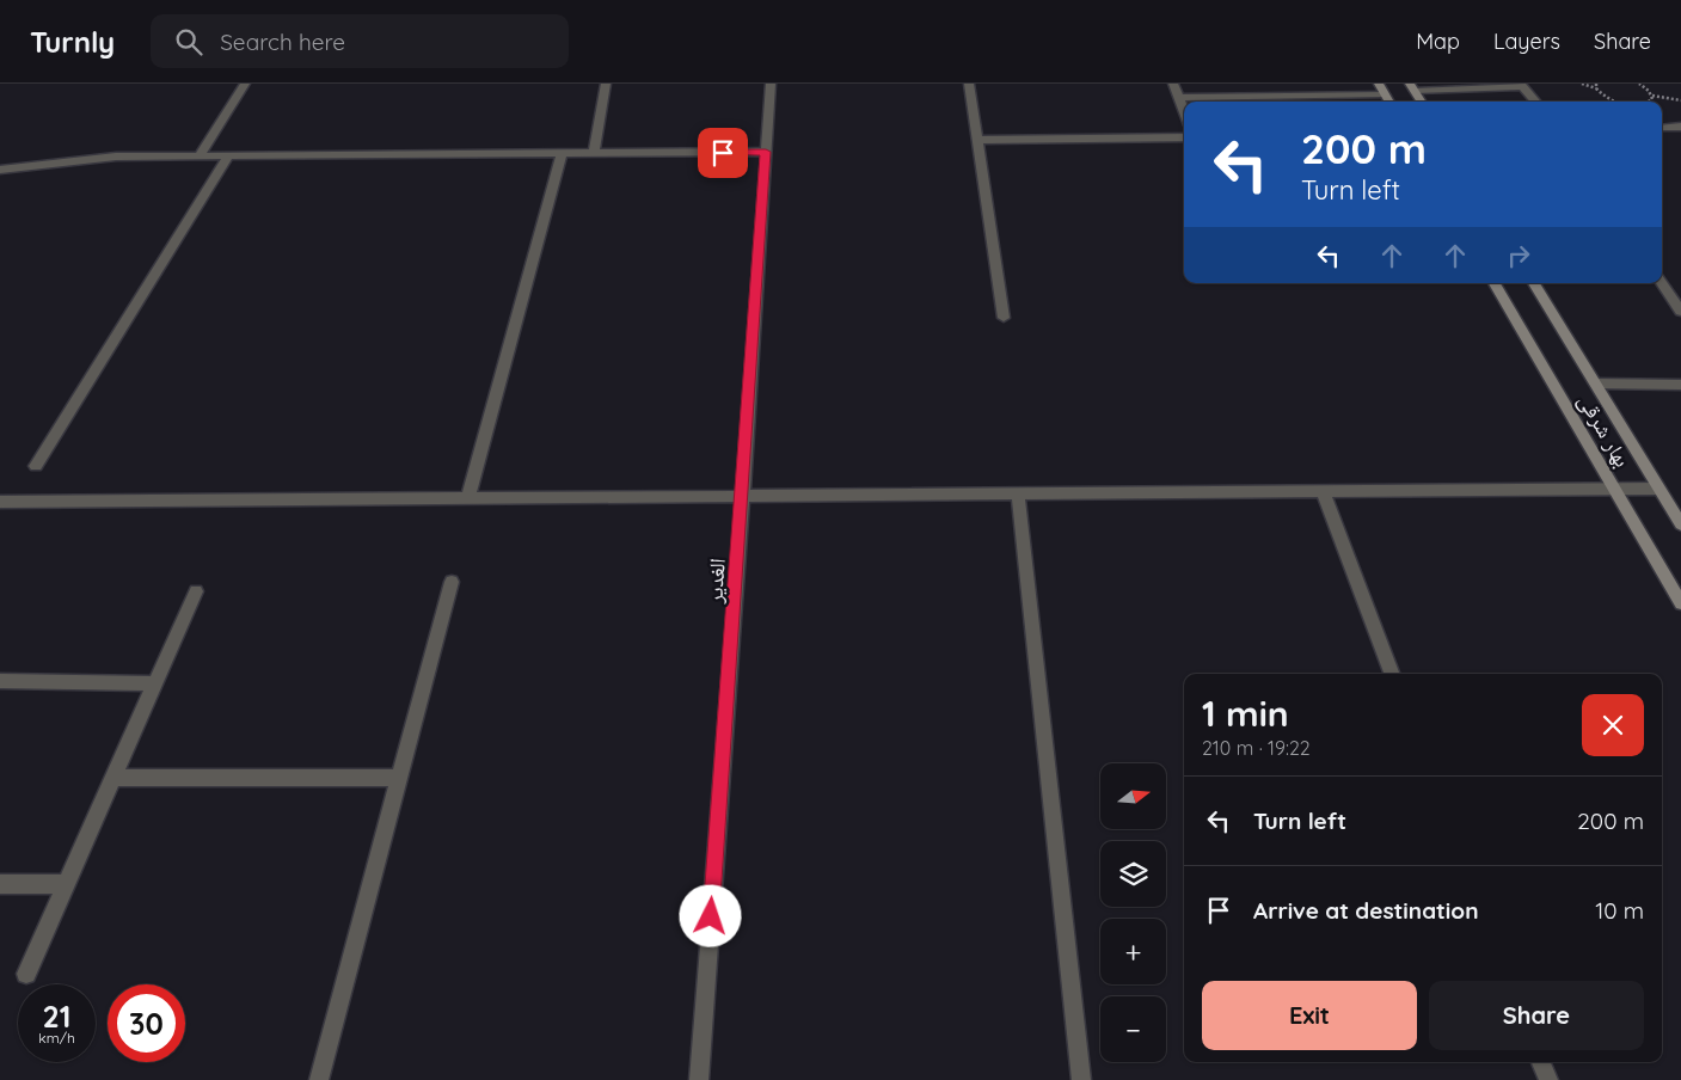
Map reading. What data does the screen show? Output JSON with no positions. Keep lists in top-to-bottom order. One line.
{"streets":{"street":["بهار شرقی","الغدیر"]},"north":"right","page":{"header":"Turnly","search":"Search here","nav":["Map","Layers","Share"],"turn":["200 m","Turn left"],"heading":["1 min","210 m · 19:22"],"map_buttons":["+","−"],"list":[{"name":"Turn left","value":"200 m"},{"name":"Arrive at destination","value":"10 m"}],"buttons":["Exit","Share"],"speed":"21 km/h","limit":"30"}}
